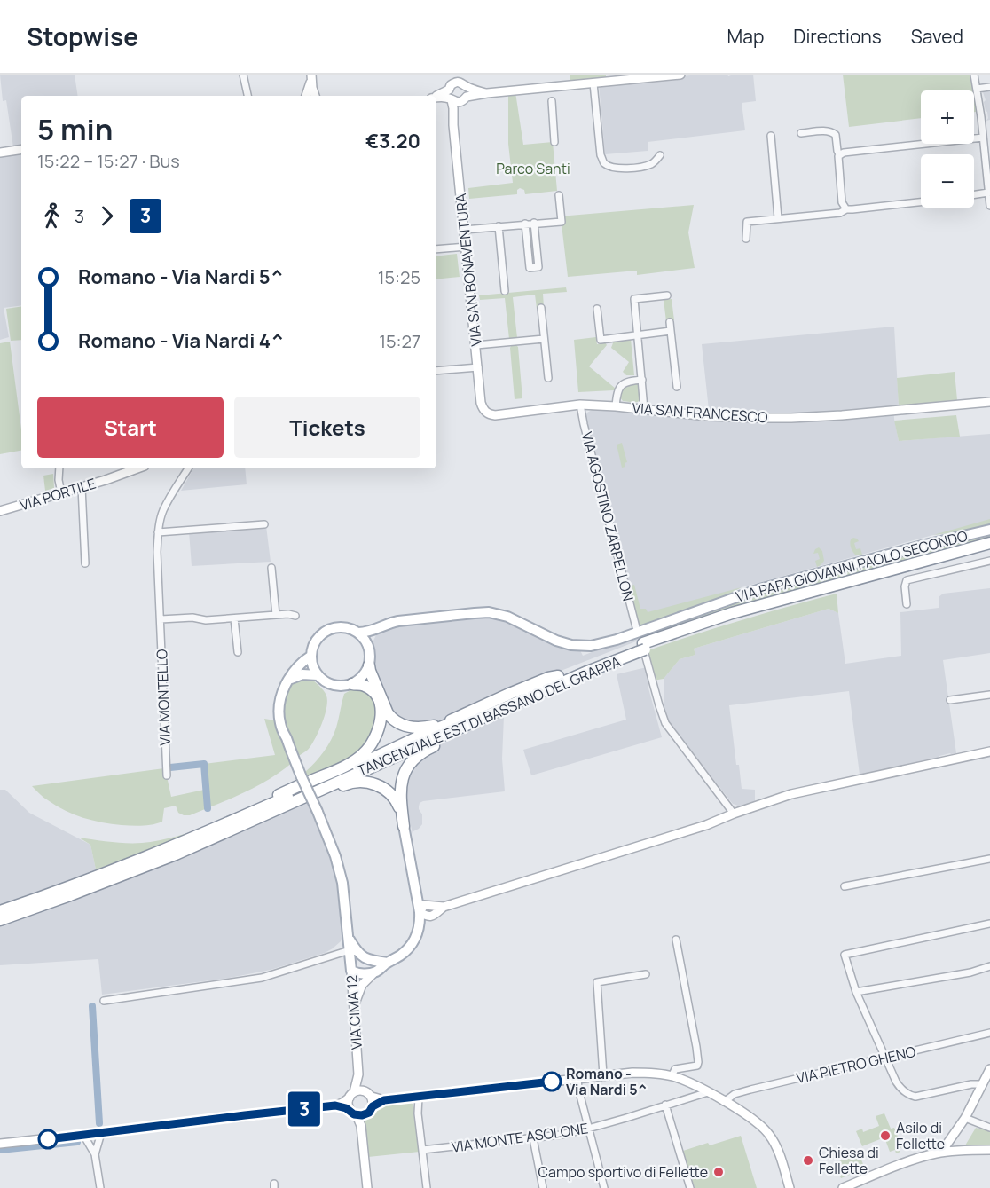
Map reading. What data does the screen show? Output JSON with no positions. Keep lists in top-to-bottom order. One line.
{"streets":{"highway":["TANGENZIALE EST DI BASSANO DEL GRAPPA"],"main road":["VIA PAPA GIOVANNI PAOLO SECONDO","VIA CIMA 12"],"street":["VIA SAN BONAVENTURA","VIA SAN FRANCESCO","VIA PORTILE","VIA AGOSTINO ZARPELLON","VIA MONTELLO","VIA PIETRO GHENO","VIA MONTE ASOLONE"]},"crossings":[["VIA SAN BONAVENTURA","VIA SAN FRANCESCO"],["VIA SAN FRANCESCO","VIA AGOSTINO ZARPELLON"]],"parks":["Parco Santi"],"places":["Romano - Via Nardi 5^","Asilo di Fellette","Chiesa di Fellette","Campo sportivo di Fellette"],"lines":["bus line 3"],"page":{"header":"Stopwise","nav":["Map","Directions","Saved"],"on_map":"3","map_buttons":["+","−"],"heading":["5 min","15:22 – 15:27 · Bus","€3.20"],"legs":["3","3"],"list":[{"name":"Romano - Via Nardi 5^","value":"15:25"},{"name":"Romano - Via Nardi 4^","value":"15:27"}],"buttons":["Start","Tickets"]}}
